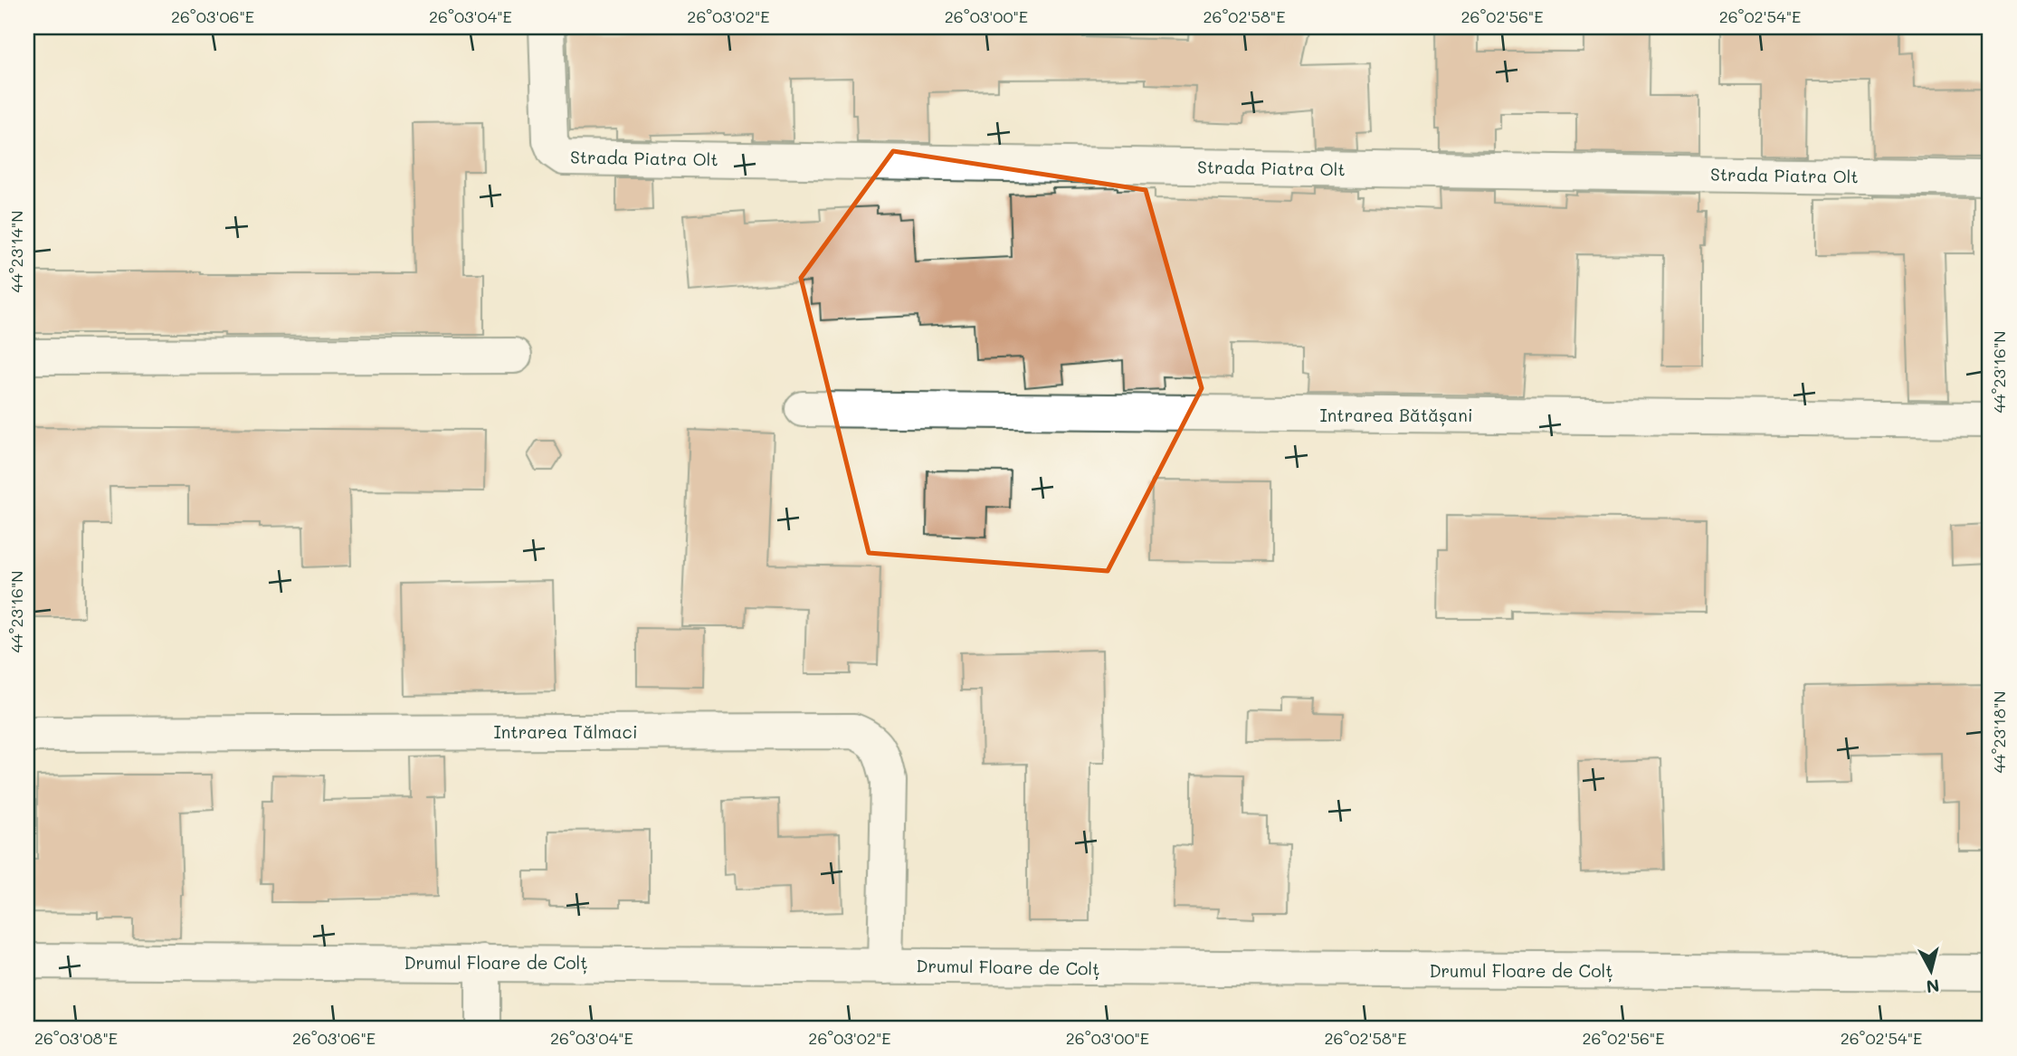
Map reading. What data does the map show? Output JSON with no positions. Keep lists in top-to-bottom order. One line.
{"streets":{"street":["Strada Piatra Olt","Intrarea Bătășani","Intrarea Tălmaci","Drumul Floare de Colț"]},"crossings":[["Intrarea Tălmaci","Drumul Floare de Colț"]],"north":"bottom","coordinates":["26°03'06\"E","26°03'04\"E","26°03'02\"E","26°03'00\"E","26°02'58\"E","26°02'56\"E","26°02'54\"E","44°23'14\"N","44°23'16\"N","44°23'18\"N","26°03'08\"E"]}
